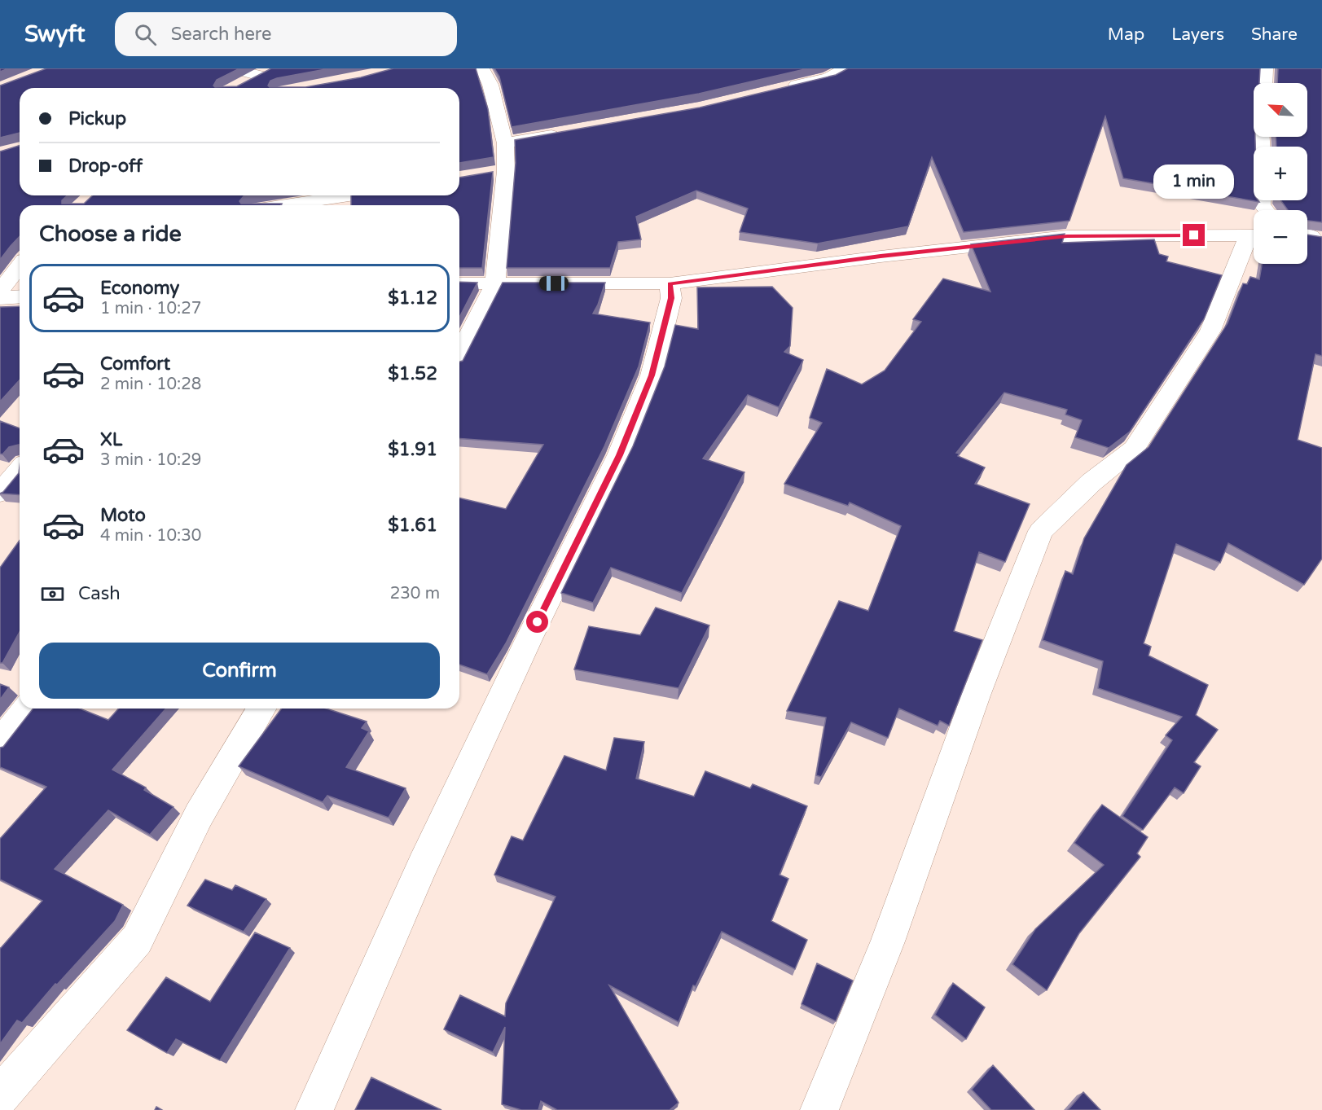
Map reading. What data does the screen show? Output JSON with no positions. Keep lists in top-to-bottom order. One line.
{"north":"top left","page":{"header":"Swyft","search":"Search here","nav":["Map","Layers","Share"],"map_buttons":["+","−"],"banner":["Pickup","Drop-off"],"bubble":"1 min","heading":"Choose a ride","list":[{"name":"Economy","note":"1 min · 10:27","value":"$1.12"},{"name":"Comfort","note":"2 min · 10:28","value":"$1.52"},{"name":"XL","note":"3 min · 10:29","value":"$1.91"},{"name":"Moto","note":"4 min · 10:30","value":"$1.61"}],"pay":["Cash","230 m"],"buttons":"Confirm"}}
